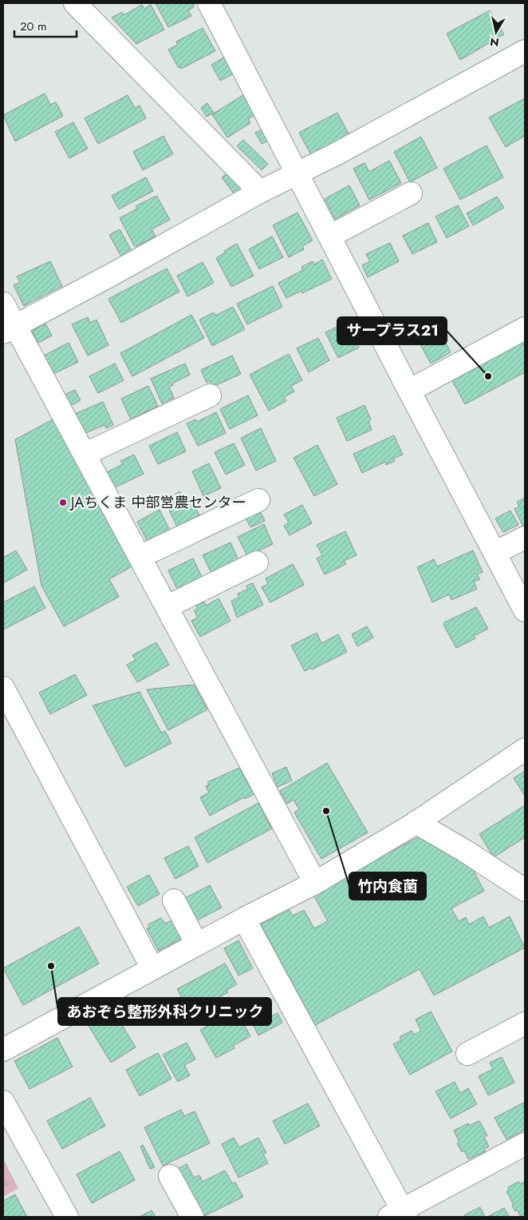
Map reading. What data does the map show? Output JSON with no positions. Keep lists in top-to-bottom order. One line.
{"places":["サープラス21","JAちくま 中部営農センター","竹内食菌","あおぞら整形外科クリニック"],"scale_bar":"20 m","north":"bottom"}
